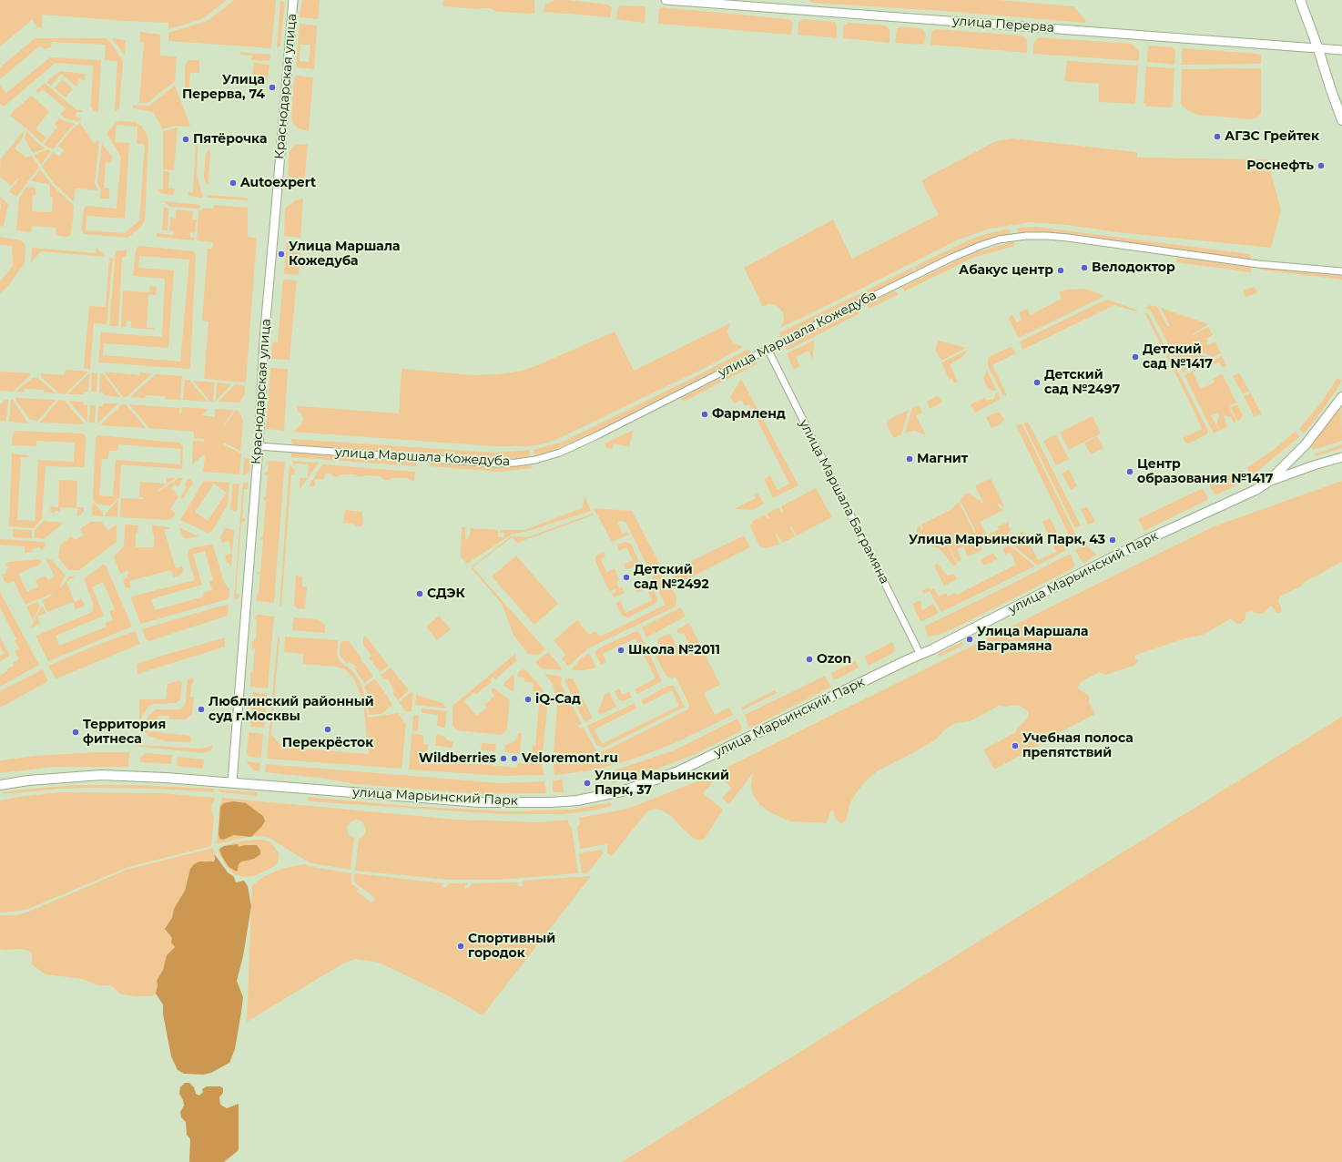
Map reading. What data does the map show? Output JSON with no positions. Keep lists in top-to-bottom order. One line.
{"streets":{"main road":["улица Марьинский Парк"],"street":["улица Перерва","Краснодарская улица","улица Маршала Кожедуба","улица Маршала Баграмяна"]},"crossings":[["Краснодарская улица","улица Маршала Кожедуба"],["Краснодарская улица","улица Марьинский Парк"],["улица Маршала Кожедуба","улица Маршала Баграмяна"],["улица Маршала Баграмяна","улица Марьинский Парк"]],"places":["Улица Перерва, 74","АГЗС Грейтек","Пятёрочка","Роснефть","Autoexpert","Улица Маршала Кожедуба","Велодоктор","Абакус центр","Детский сад №1417","Детский сад №2497","Фармленд","Магнит","Центр образования №1417","Улица Марьинский Парк, 43","Детский сад №2492","СДЭК","Улица Маршала Баграмяна","Школа №2011","Ozon","iQ-Сад","Люблинский районный суд г.Москвы","Перекрёсток","Территория фитнеса","Учебная полоса препятствий","Wildberries","Veloremont.ru","Улица Марьинский Парк, 37","Спортивный городок"]}
